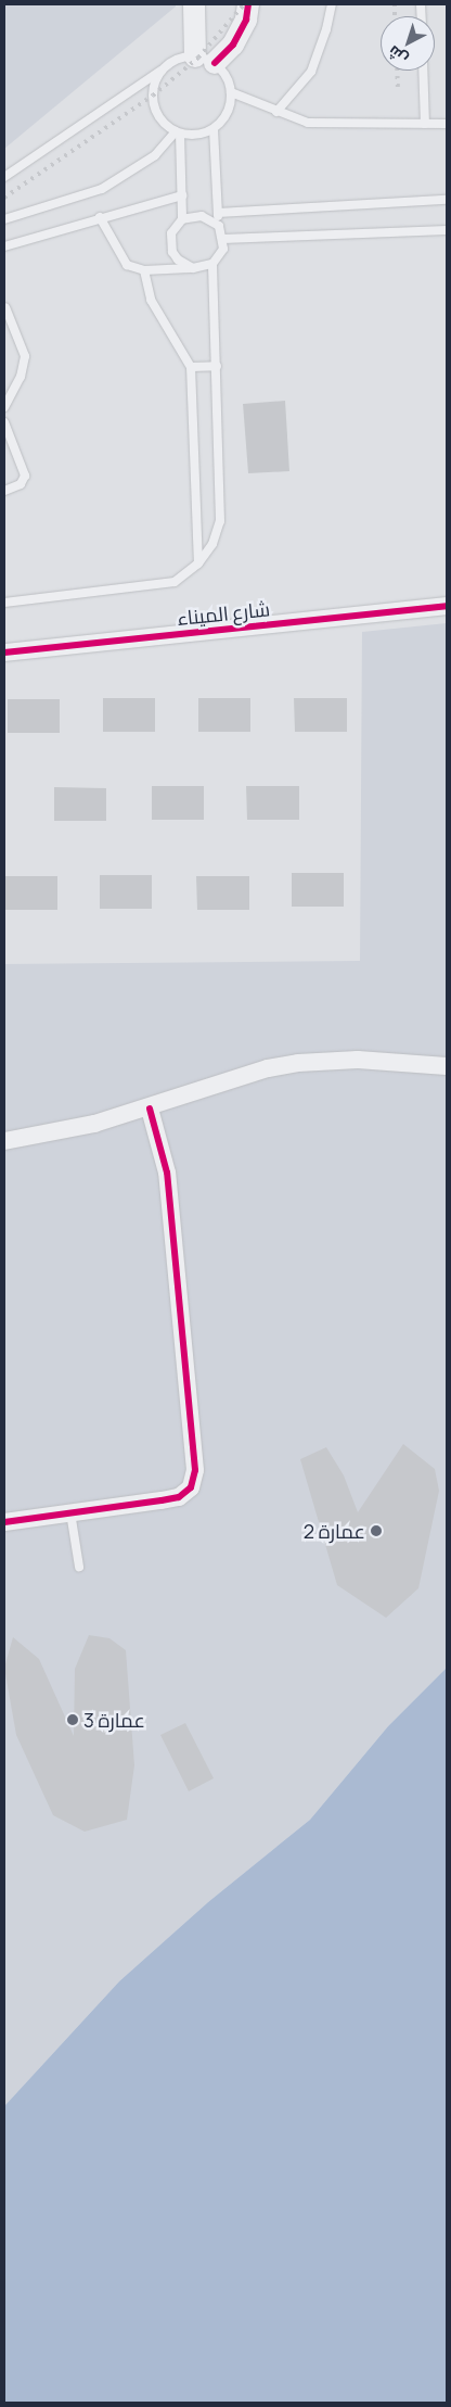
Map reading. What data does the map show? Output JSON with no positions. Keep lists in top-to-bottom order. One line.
{"streets":{"street":["شارع الميناء"]},"places":["عمارة 2","عمارة 3"],"north":"bottom left"}
